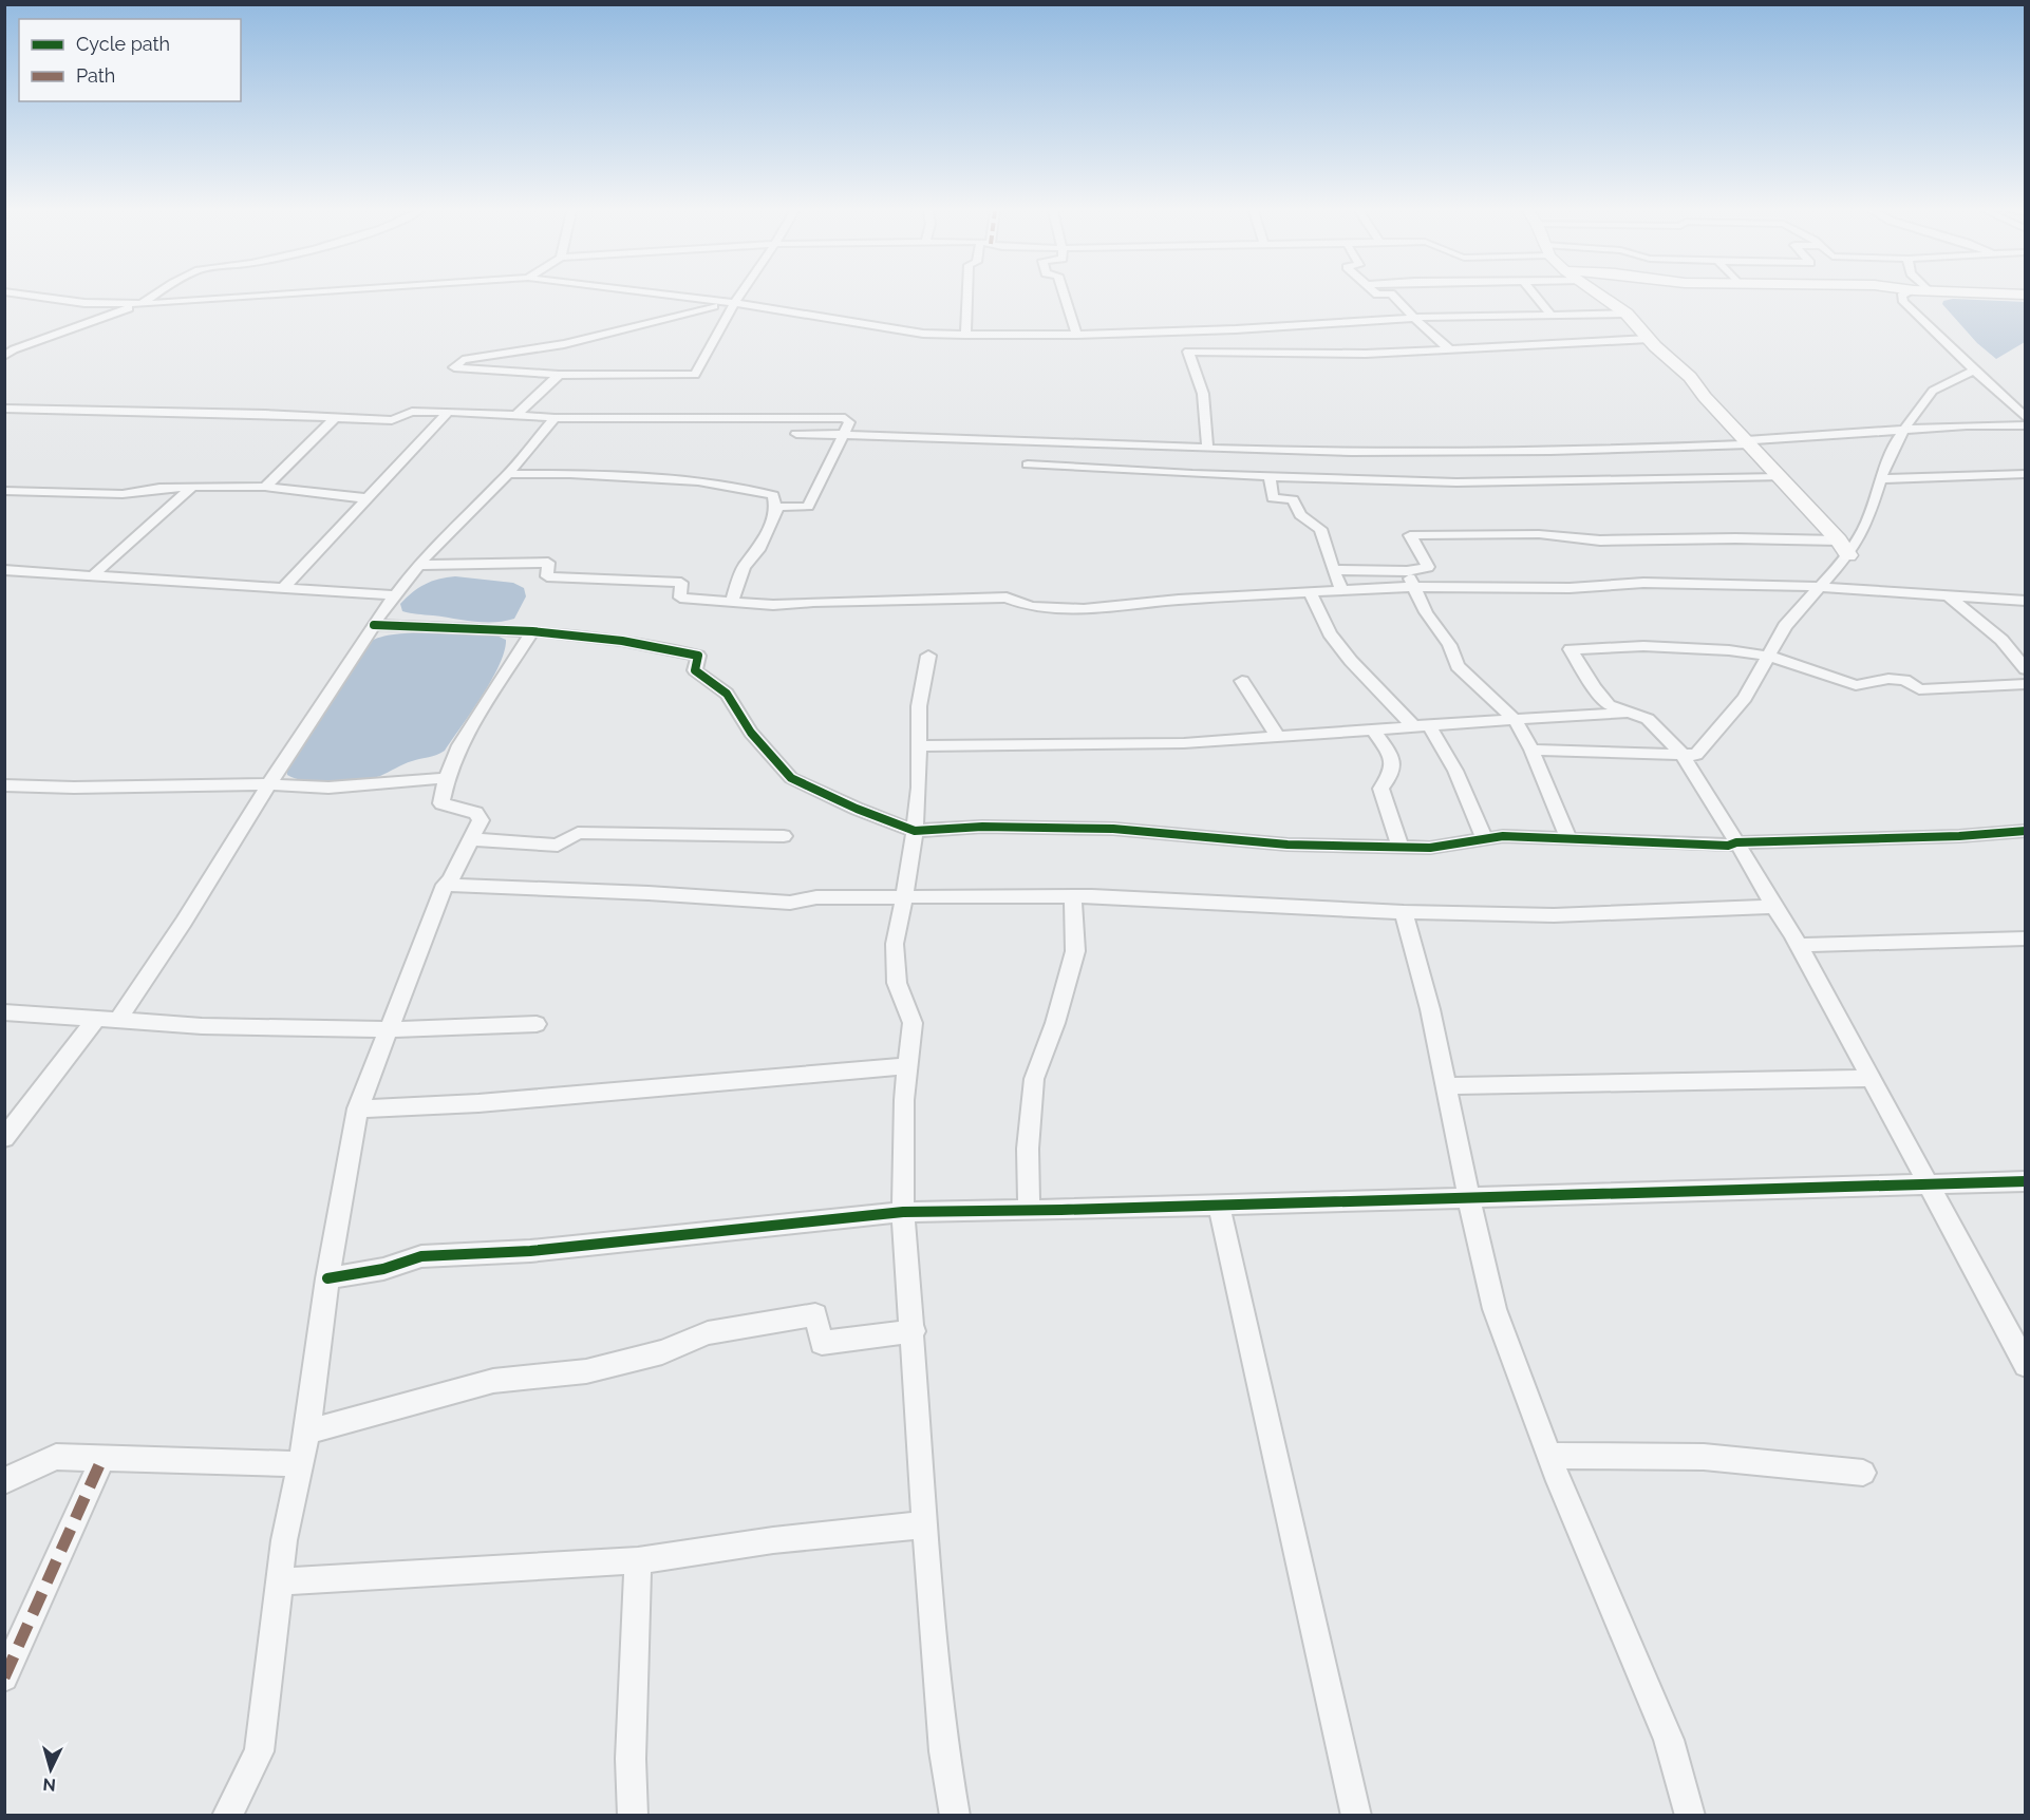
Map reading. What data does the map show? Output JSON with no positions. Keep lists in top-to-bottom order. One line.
{"legend":["Cycle path","Path"],"north":"bottom"}
